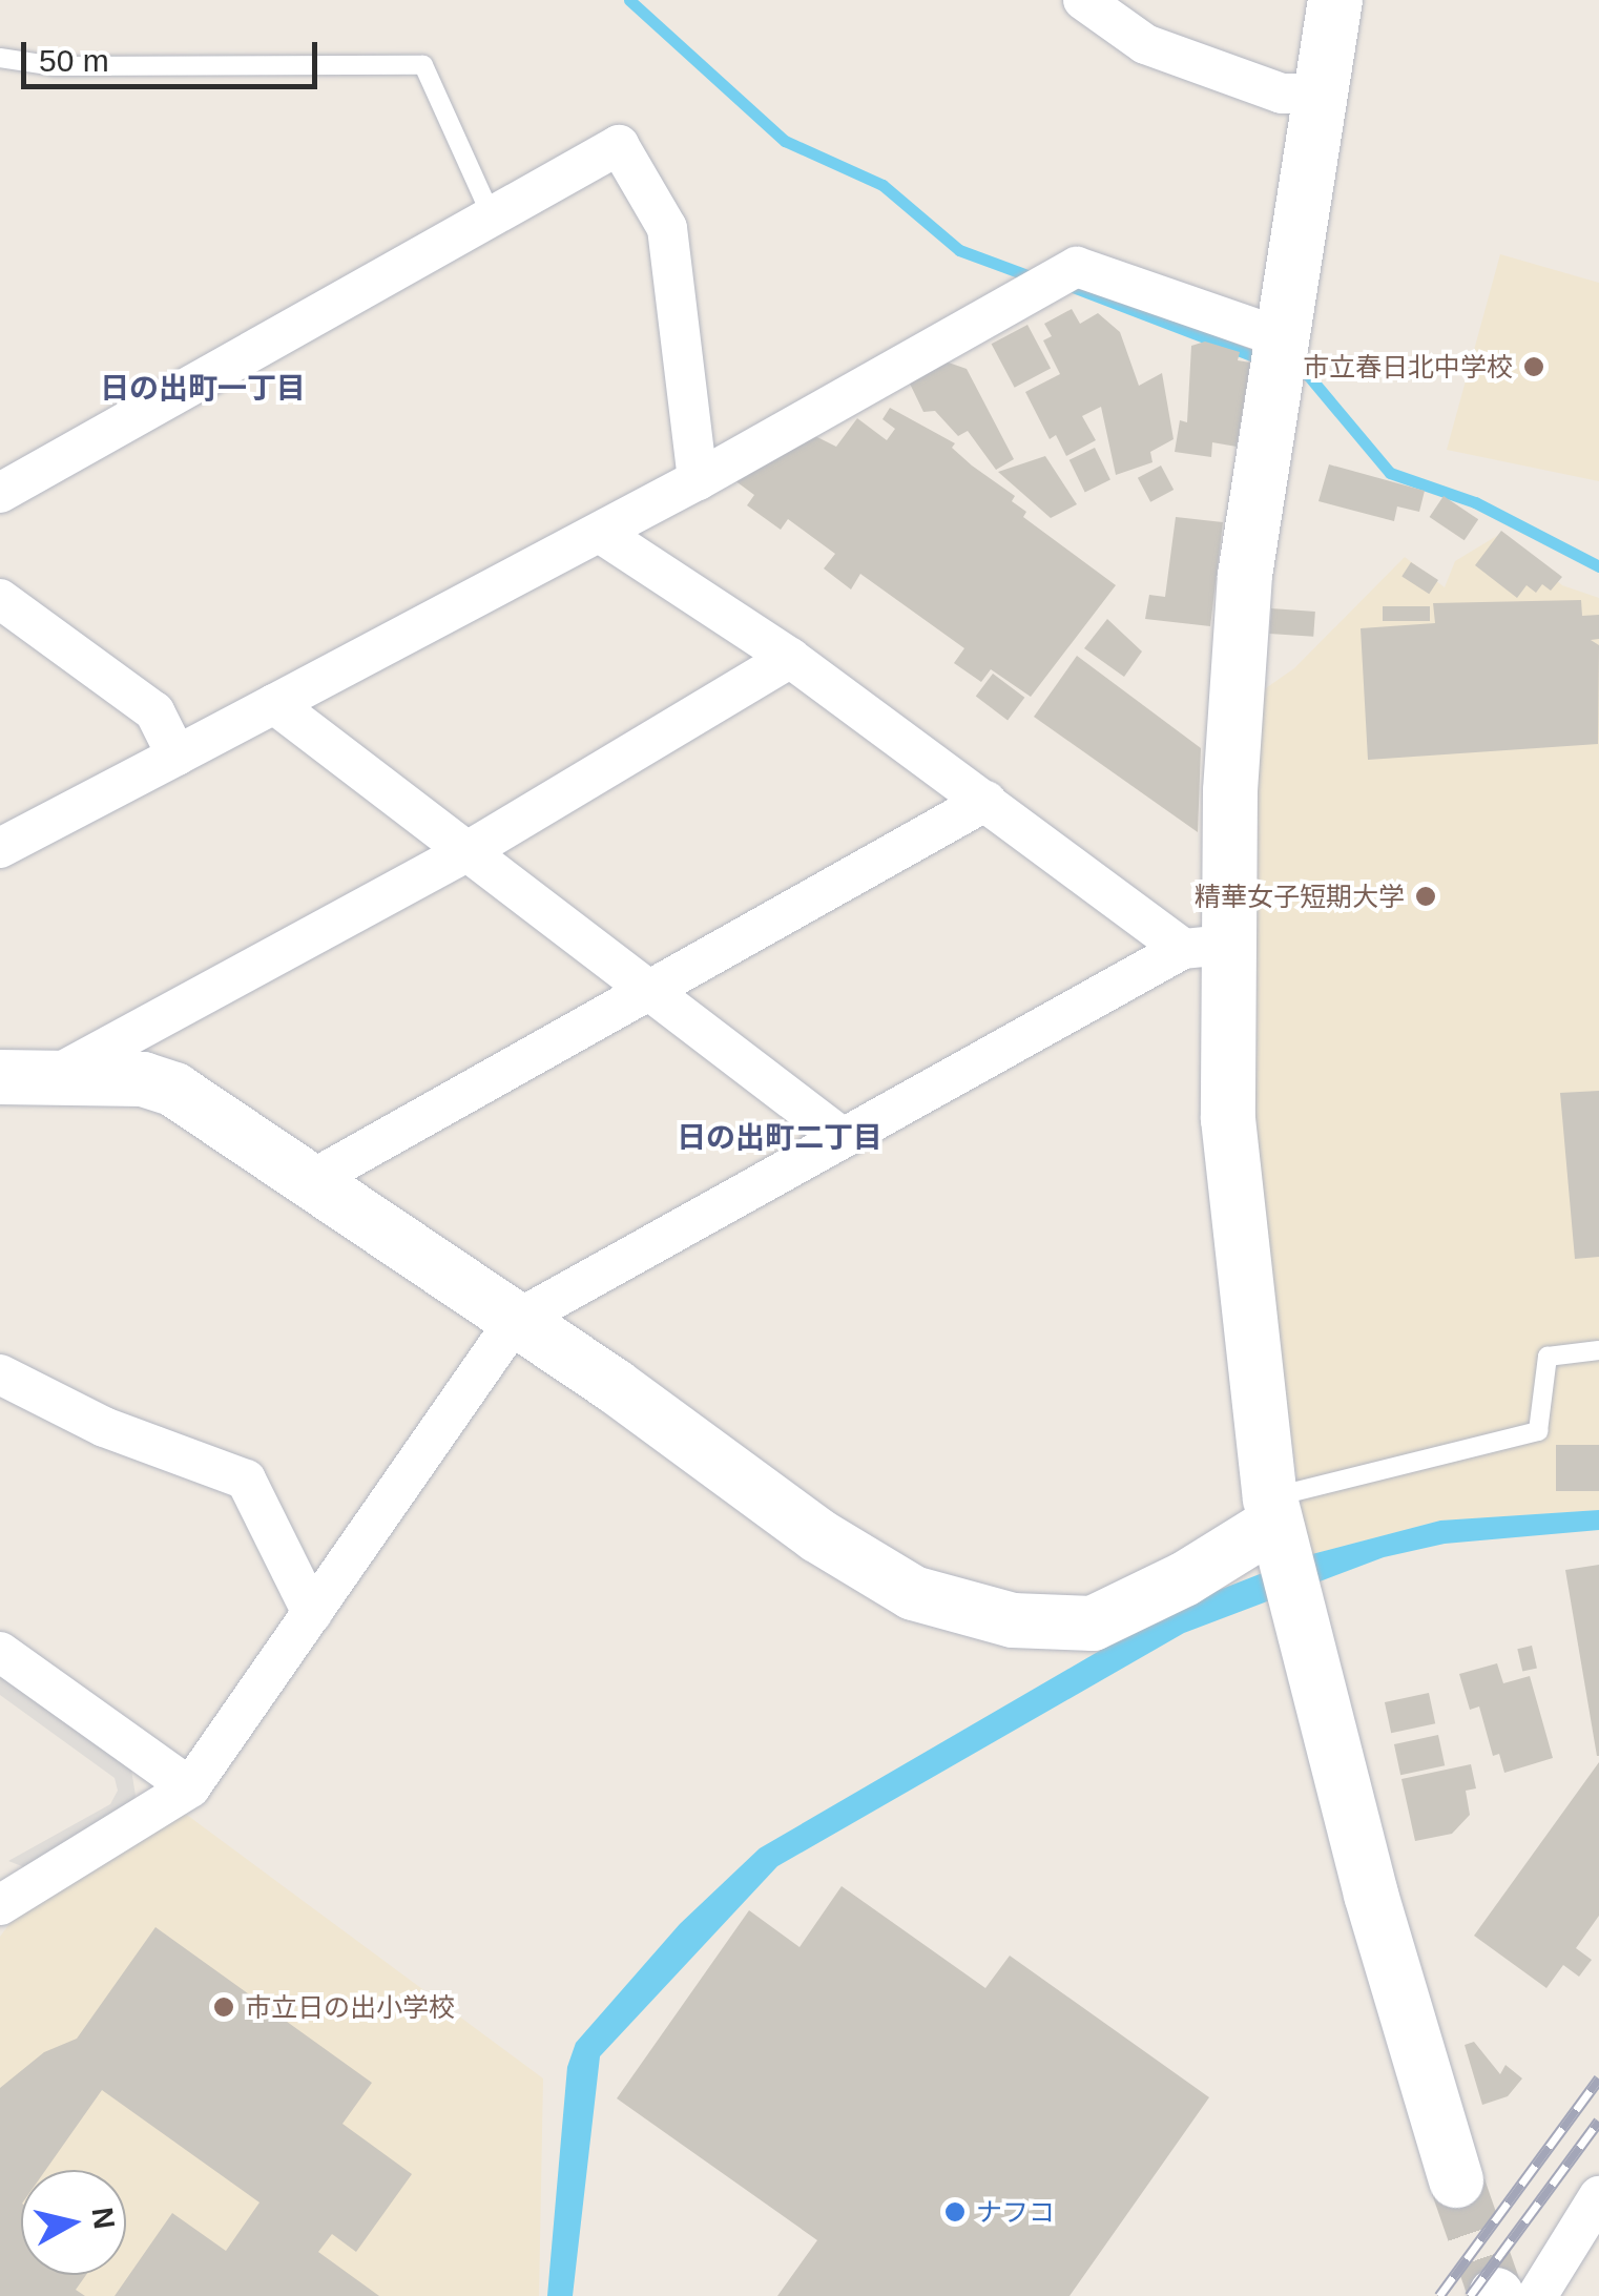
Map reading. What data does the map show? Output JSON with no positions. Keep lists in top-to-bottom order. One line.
{"districts":["日の出町一丁目","日の出町二丁目"],"places":["市立春日北中学校","精華女子短期大学","市立日の出小学校","ナフコ"],"scale_bar":"50 m","north":"right"}
